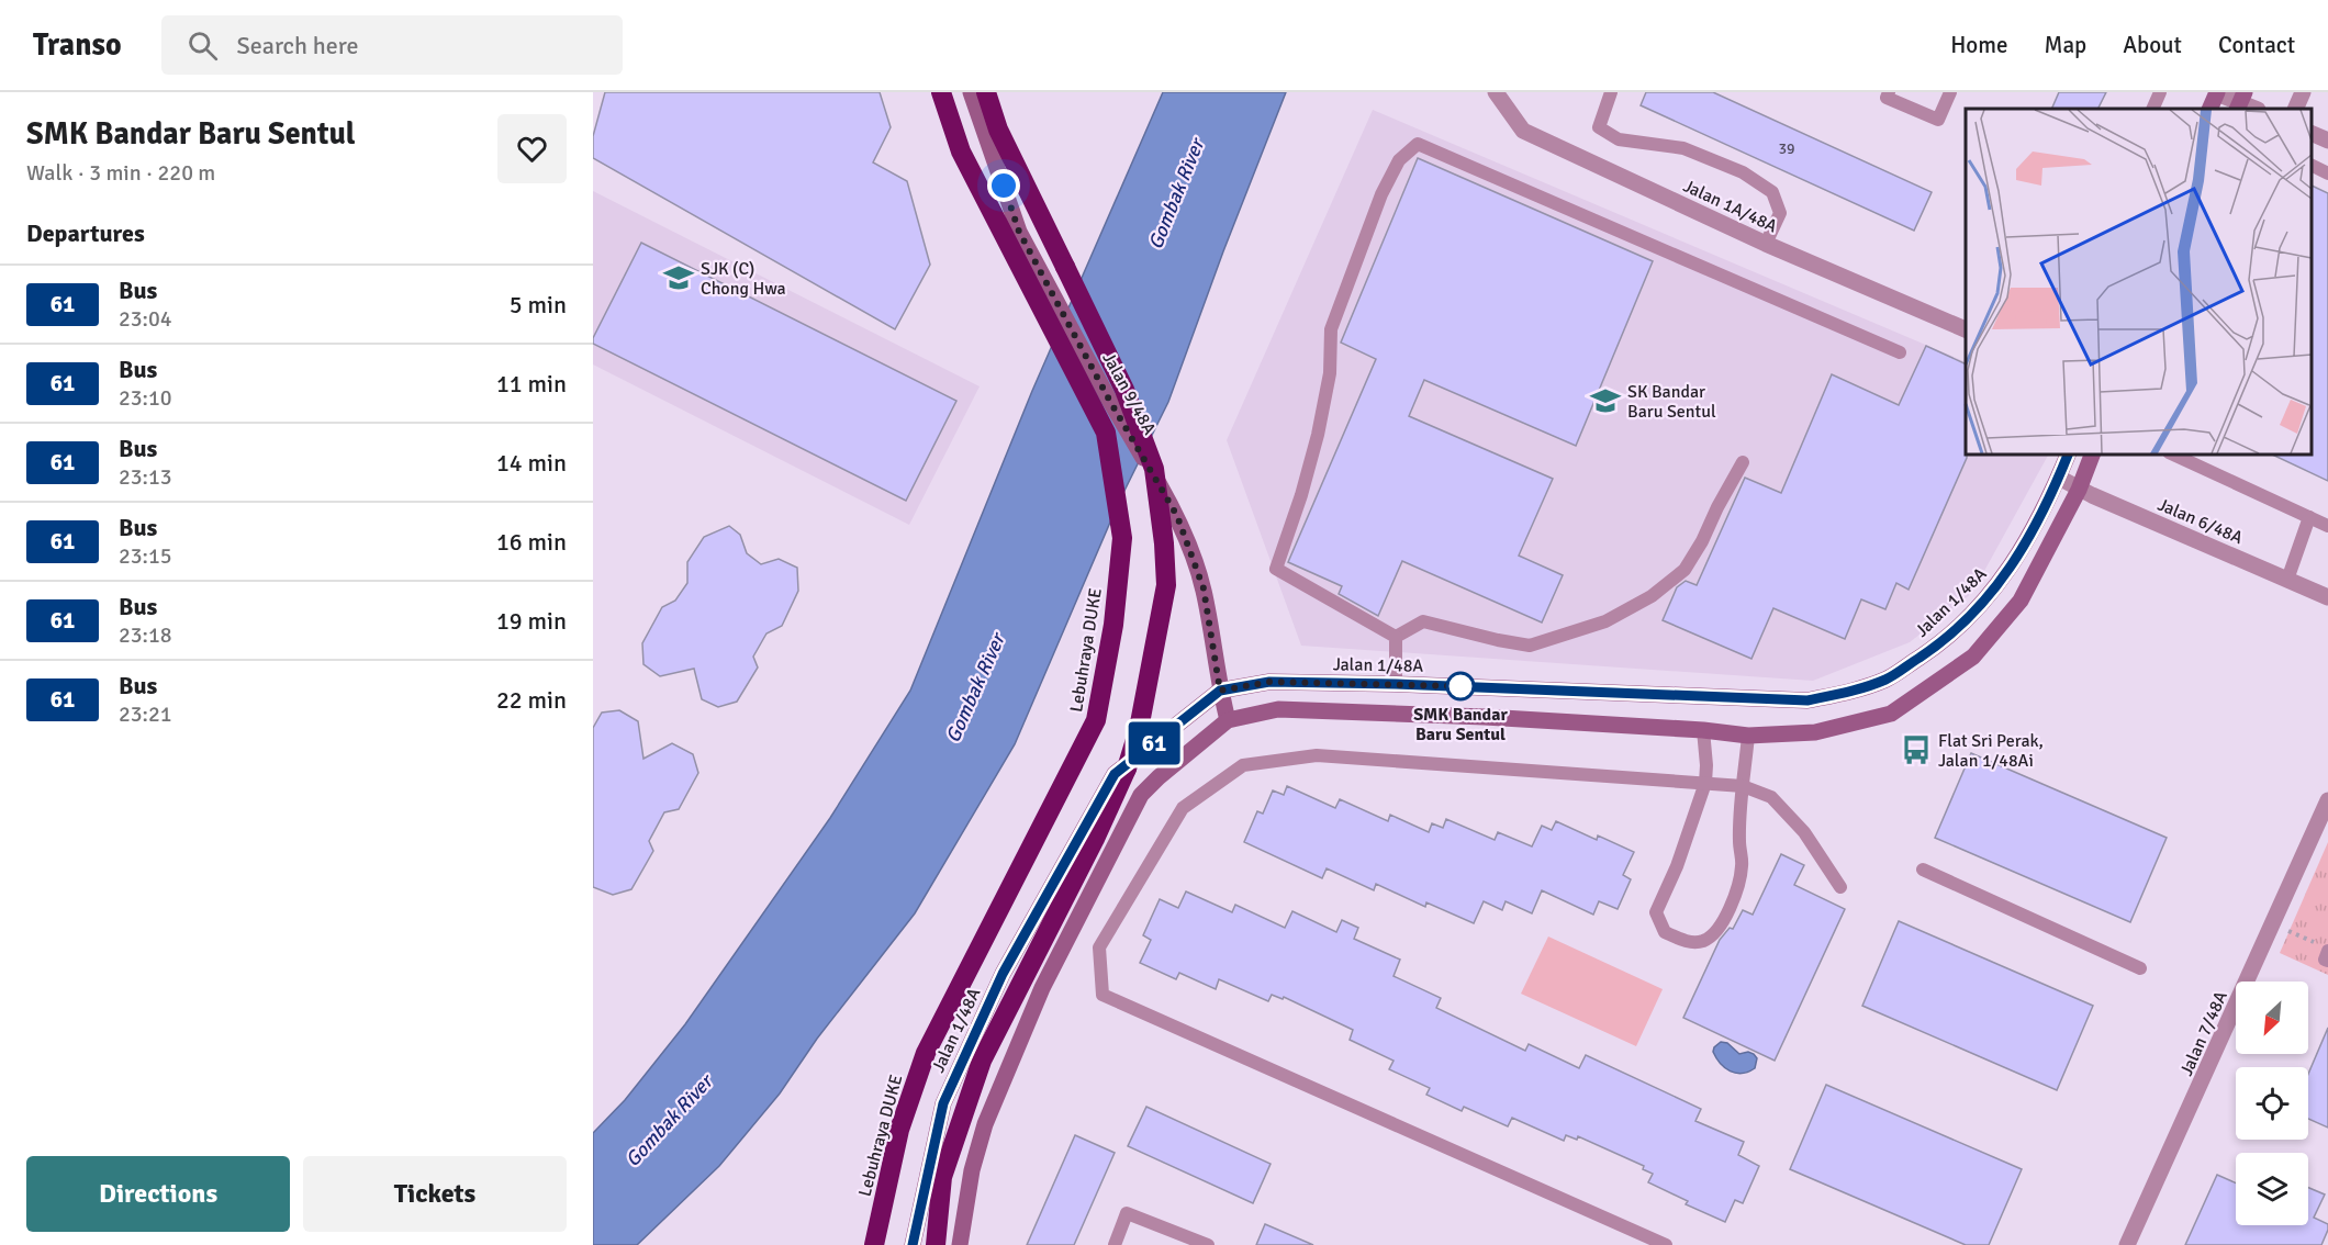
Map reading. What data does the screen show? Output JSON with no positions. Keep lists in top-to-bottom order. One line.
{"streets":{"highway":["Lebuhraya DUKE"],"main road":["Jalan 9/48A","Jalan 1/48A"],"street":["Jalan 1A/48A","Jalan 6/48A","Jalan 7/48A"]},"crossings":[["Jalan 9/48A","Jalan 1/48A"],["Jalan 6/48A","Jalan 1/48A"]],"water":["Gombak River"],"places":{"school or university":["SJK (C) Chong Hwa","SK Bandar Baru Sentul"],"other":["SMK Bandar Baru Sentul"],"bus stop":["Flat Sri Perak, Jalan 1/48Ai"]},"lines":["bus line 61"],"house_numbers":["39"],"north":"bottom left","page":{"header":"Transo","search":"Search here","nav":["Home","Map","About","Contact"],"heading":[["SMK Bandar Baru Sentul","Walk · 3 min · 220 m"],"Departures"],"on_map":"61","list":[{"mark":"61","name":"Bus","note":"23:04","value":"5 min"},{"mark":"61","name":"Bus","note":"23:10","value":"11 min"},{"mark":"61","name":"Bus","note":"23:13","value":"14 min"},{"mark":"61","name":"Bus","note":"23:15","value":"16 min"},{"mark":"61","name":"Bus","note":"23:18","value":"19 min"},{"mark":"61","name":"Bus","note":"23:21","value":"22 min"}],"buttons":["Directions","Tickets"]}}
